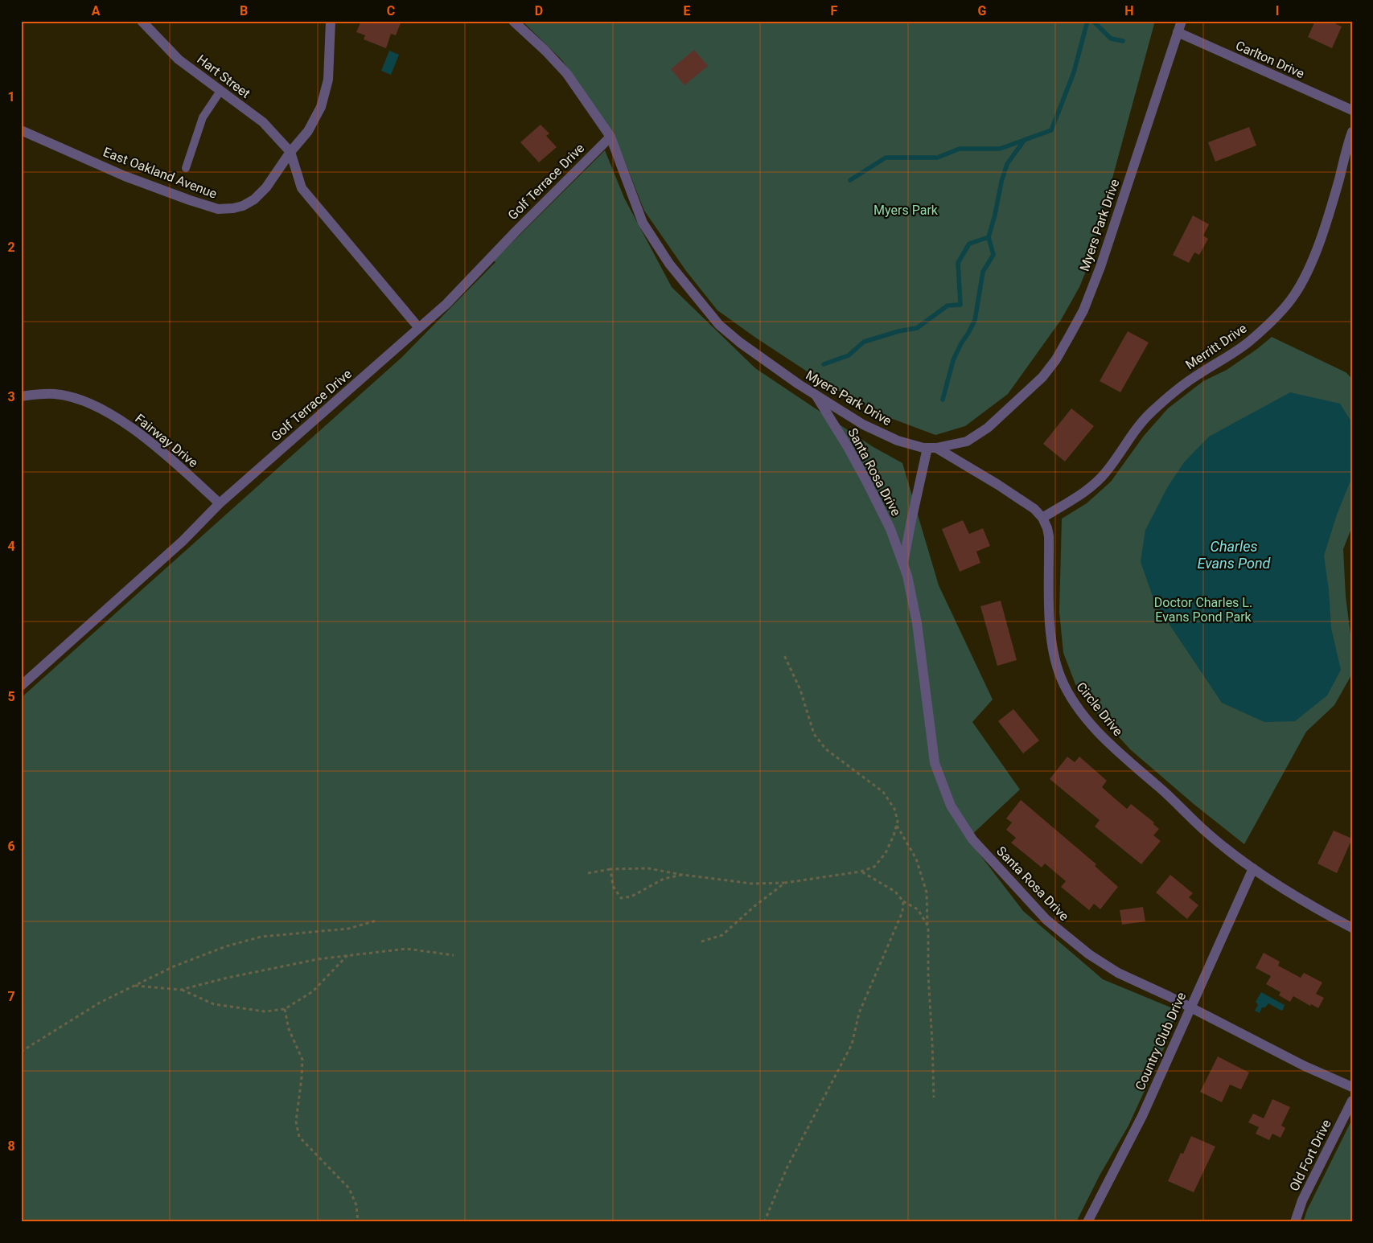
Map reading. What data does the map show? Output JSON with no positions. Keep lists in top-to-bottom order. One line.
{"streets":{"street":["Carlton Drive","Hart Street","East Oakland Avenue","Golf Terrace Drive","Myers Park Drive","Merritt Drive","Fairway Drive","Santa Rosa Drive","Circle Drive","Country Club Drive","Old Fort Drive"]},"crossings":[["Carlton Drive","Myers Park Drive"],["Hart Street","East Oakland Avenue"],["Golf Terrace Drive","Myers Park Drive"],["Golf Terrace Drive","Fairway Drive"],["Myers Park Drive","Santa Rosa Drive"],["Myers Park Drive","Circle Drive"],["Merritt Drive","Circle Drive"],["Santa Rosa Drive","Circle Drive"],["Santa Rosa Drive","Country Club Drive"],["Circle Drive","Country Club Drive"]],"water":["Charles Evans Pond"],"parks":["Myers Park","Doctor Charles L. Evans Pond Park"],"grid":{"columns":["A","B","C","D","E","F","G","H","I"],"rows":["1","2","3","4","5","6","7","8"]}}
